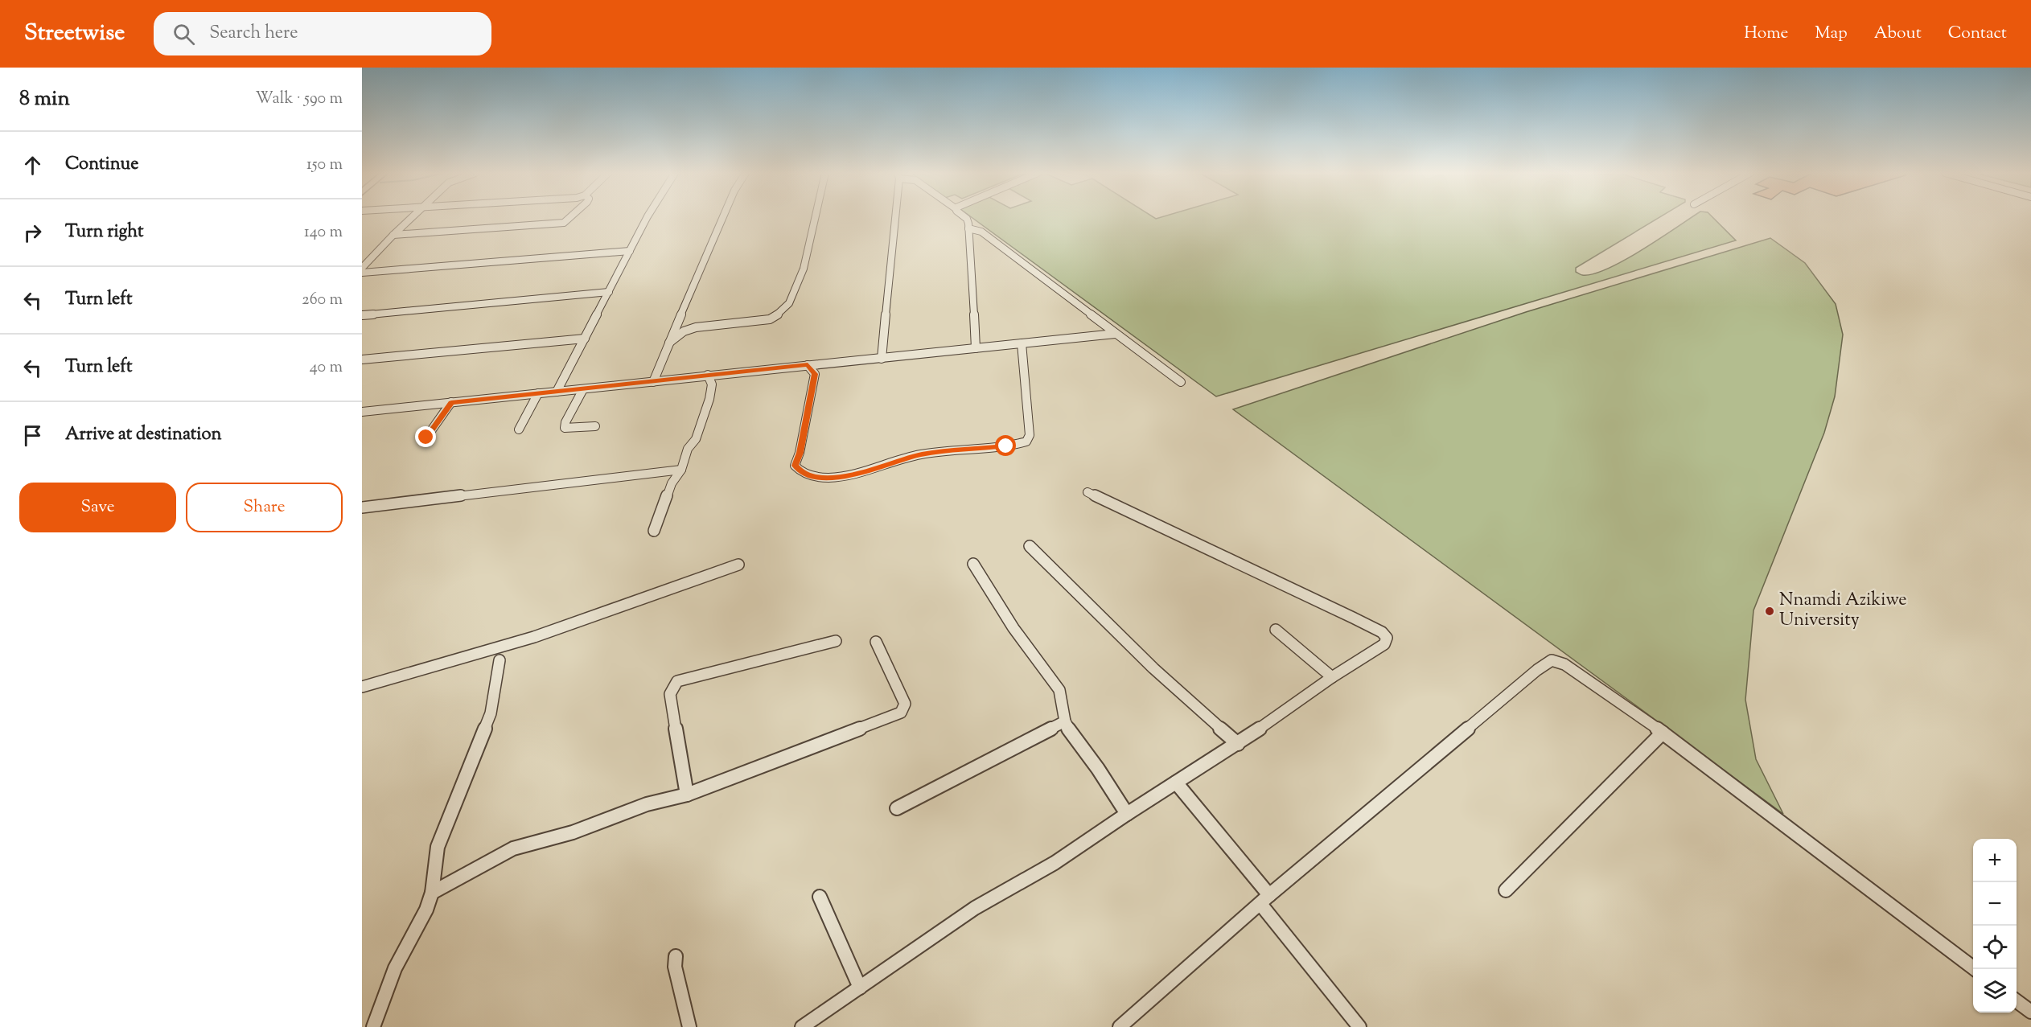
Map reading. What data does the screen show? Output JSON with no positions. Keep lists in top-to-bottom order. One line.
{"places":["Nnamdi Azikiwe University"],"page":{"header":"Streetwise","search":"Search here","nav":["Home","Map","About","Contact"],"heading":["8 min","Walk · 590 m"],"list":[["Continue","150 m"],["Turn right","140 m"],["Turn left","260 m"],["Turn left","40 m"],"Arrive at destination"],"buttons":["Save","Share"],"map_buttons":["+","−"]}}
